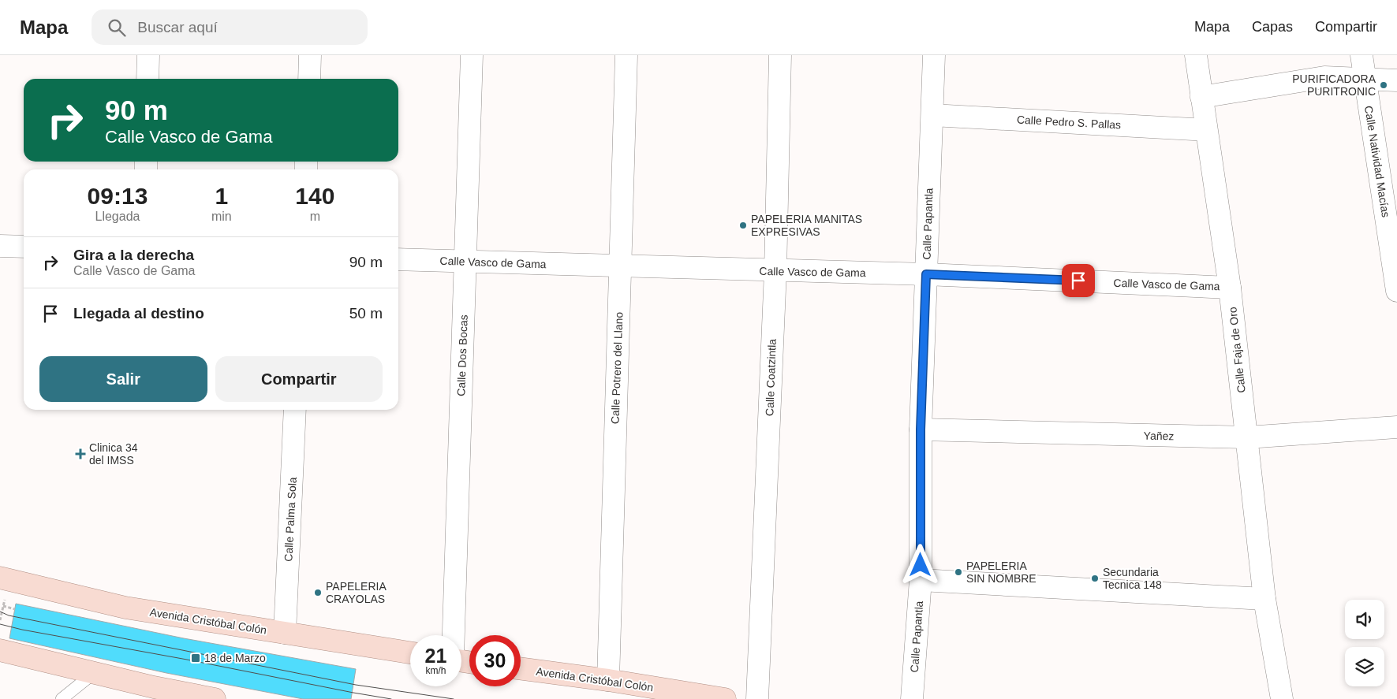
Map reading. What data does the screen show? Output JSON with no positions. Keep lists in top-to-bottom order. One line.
{"streets":{"main road":["Avenida Cristóbal Colón"],"street":["Calle Pedro S. Pallas","Calle Natividad Macías","Calle Papantla","Calle Vasco de Gama","Calle Faja de Oro","Calle Dos Bocas","Calle Potrero del Llano","Calle Coatzintla","Yañez","Calle Palma Sola"]},"crossings":[["Calle Pedro S. Pallas","Calle Papantla"],["Calle Pedro S. Pallas","Calle Faja de Oro"],["Calle Papantla","Calle Vasco de Gama"],["Calle Papantla","Yañez"],["Calle Vasco de Gama","Calle Faja de Oro"],["Calle Vasco de Gama","Calle Dos Bocas"],["Calle Vasco de Gama","Calle Potrero del Llano"],["Calle Vasco de Gama","Calle Coatzintla"],["Calle Faja de Oro","Yañez"],["Calle Potrero del Llano","Avenida Cristóbal Colón"],["Calle Palma Sola","Avenida Cristóbal Colón"]],"places":{"other":["PURIFICADORA PURITRONIC","PAPELERIA MANITAS EXPRESIVAS","PAPELERIA SIN NOMBRE","Secundaria Tecnica 148","PAPELERIA CRAYOLAS"],"health":["Clinica 34 del IMSS"],"transit":["18 de Marzo"]},"page":{"header":"Mapa","search":"Buscar aquí","nav":["Mapa","Capas","Compartir"],"turn":["90 m","Calle Vasco de Gama"],"eta":["09:13","Llegada","1","min","140","m"],"list":[{"name":"Gira a la derecha","note":"Calle Vasco de Gama","value":"90 m"},{"name":"Llegada al destino","value":"50 m"}],"buttons":["Salir","Compartir"],"speed":"21 km/h","limit":"30"}}
